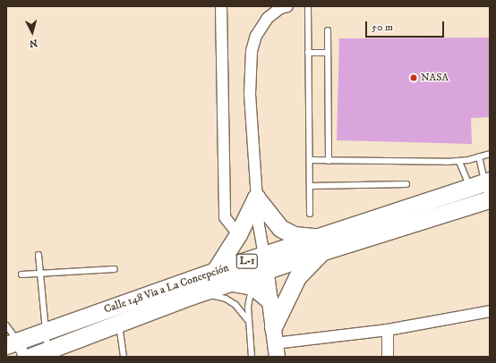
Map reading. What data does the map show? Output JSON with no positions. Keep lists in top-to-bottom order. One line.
{"streets":{"main road":["L-1","Calle 148 Via a La Concepción"]},"places":["NASA"],"scale_bar":"50 m","north":"bottom"}
